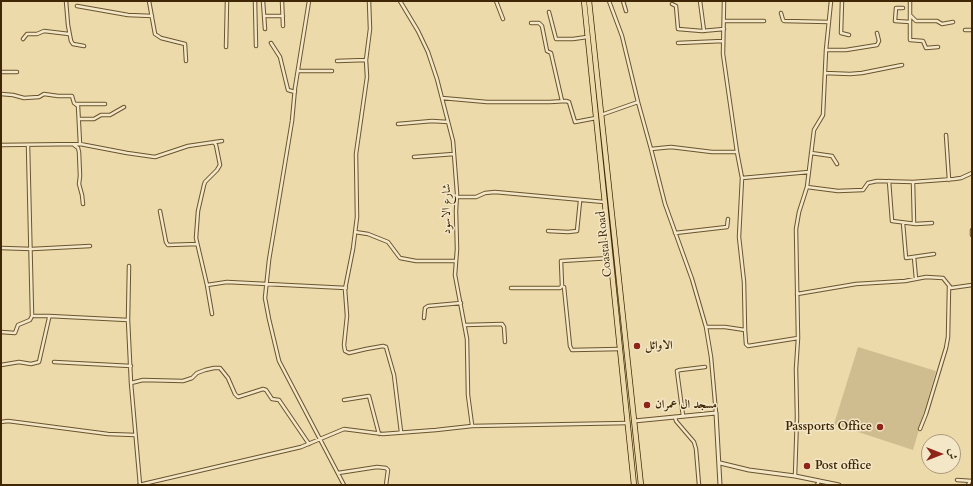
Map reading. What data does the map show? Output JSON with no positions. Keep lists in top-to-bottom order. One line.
{"streets":{"highway":["Coastal Road"],"street":["شارع الاسود"]},"places":["الاوائل","مسجد ال عمران","Passports Office","Post office"],"north":"right"}
